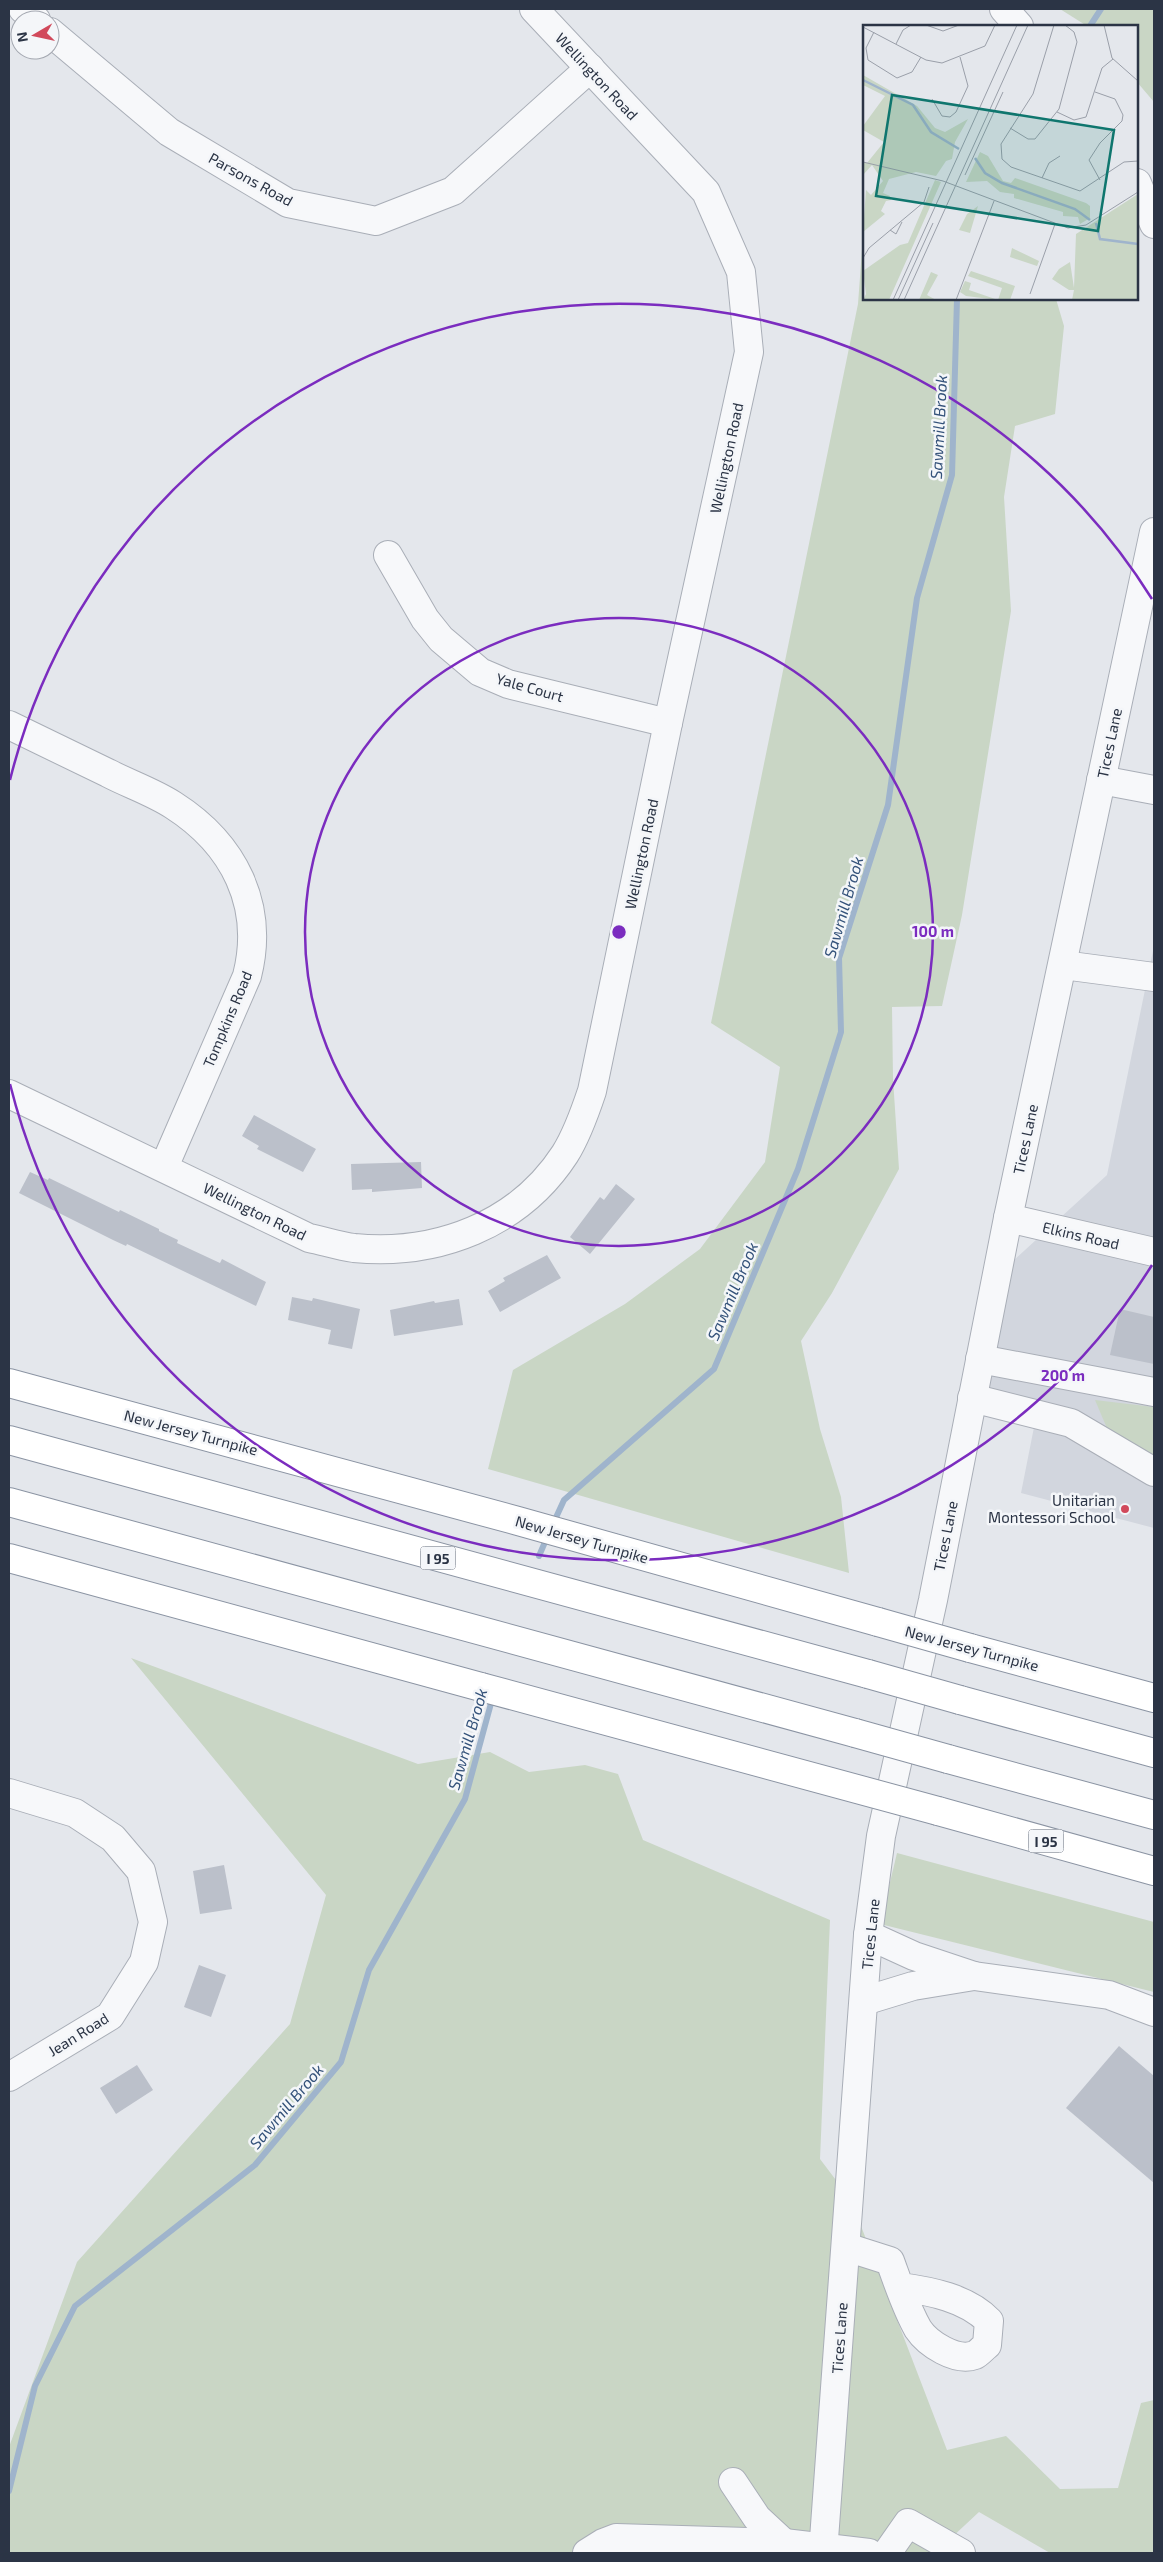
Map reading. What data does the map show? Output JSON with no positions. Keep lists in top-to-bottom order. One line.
{"streets":{"highway":["New Jersey Turnpike","I 95"],"street":["Wellington Road","Parsons Road","Yale Court","Tices Lane","Tompkins Road","Elkins Road","Jean Road"]},"crossings":[["Wellington Road","Parsons Road"],["Wellington Road","Yale Court"],["Wellington Road","Tompkins Road"],["Tices Lane","Elkins Road"]],"water":["Sawmill Brook"],"places":["Unitarian Montessori School"],"north":"left","rings":["100 m","200 m"]}
